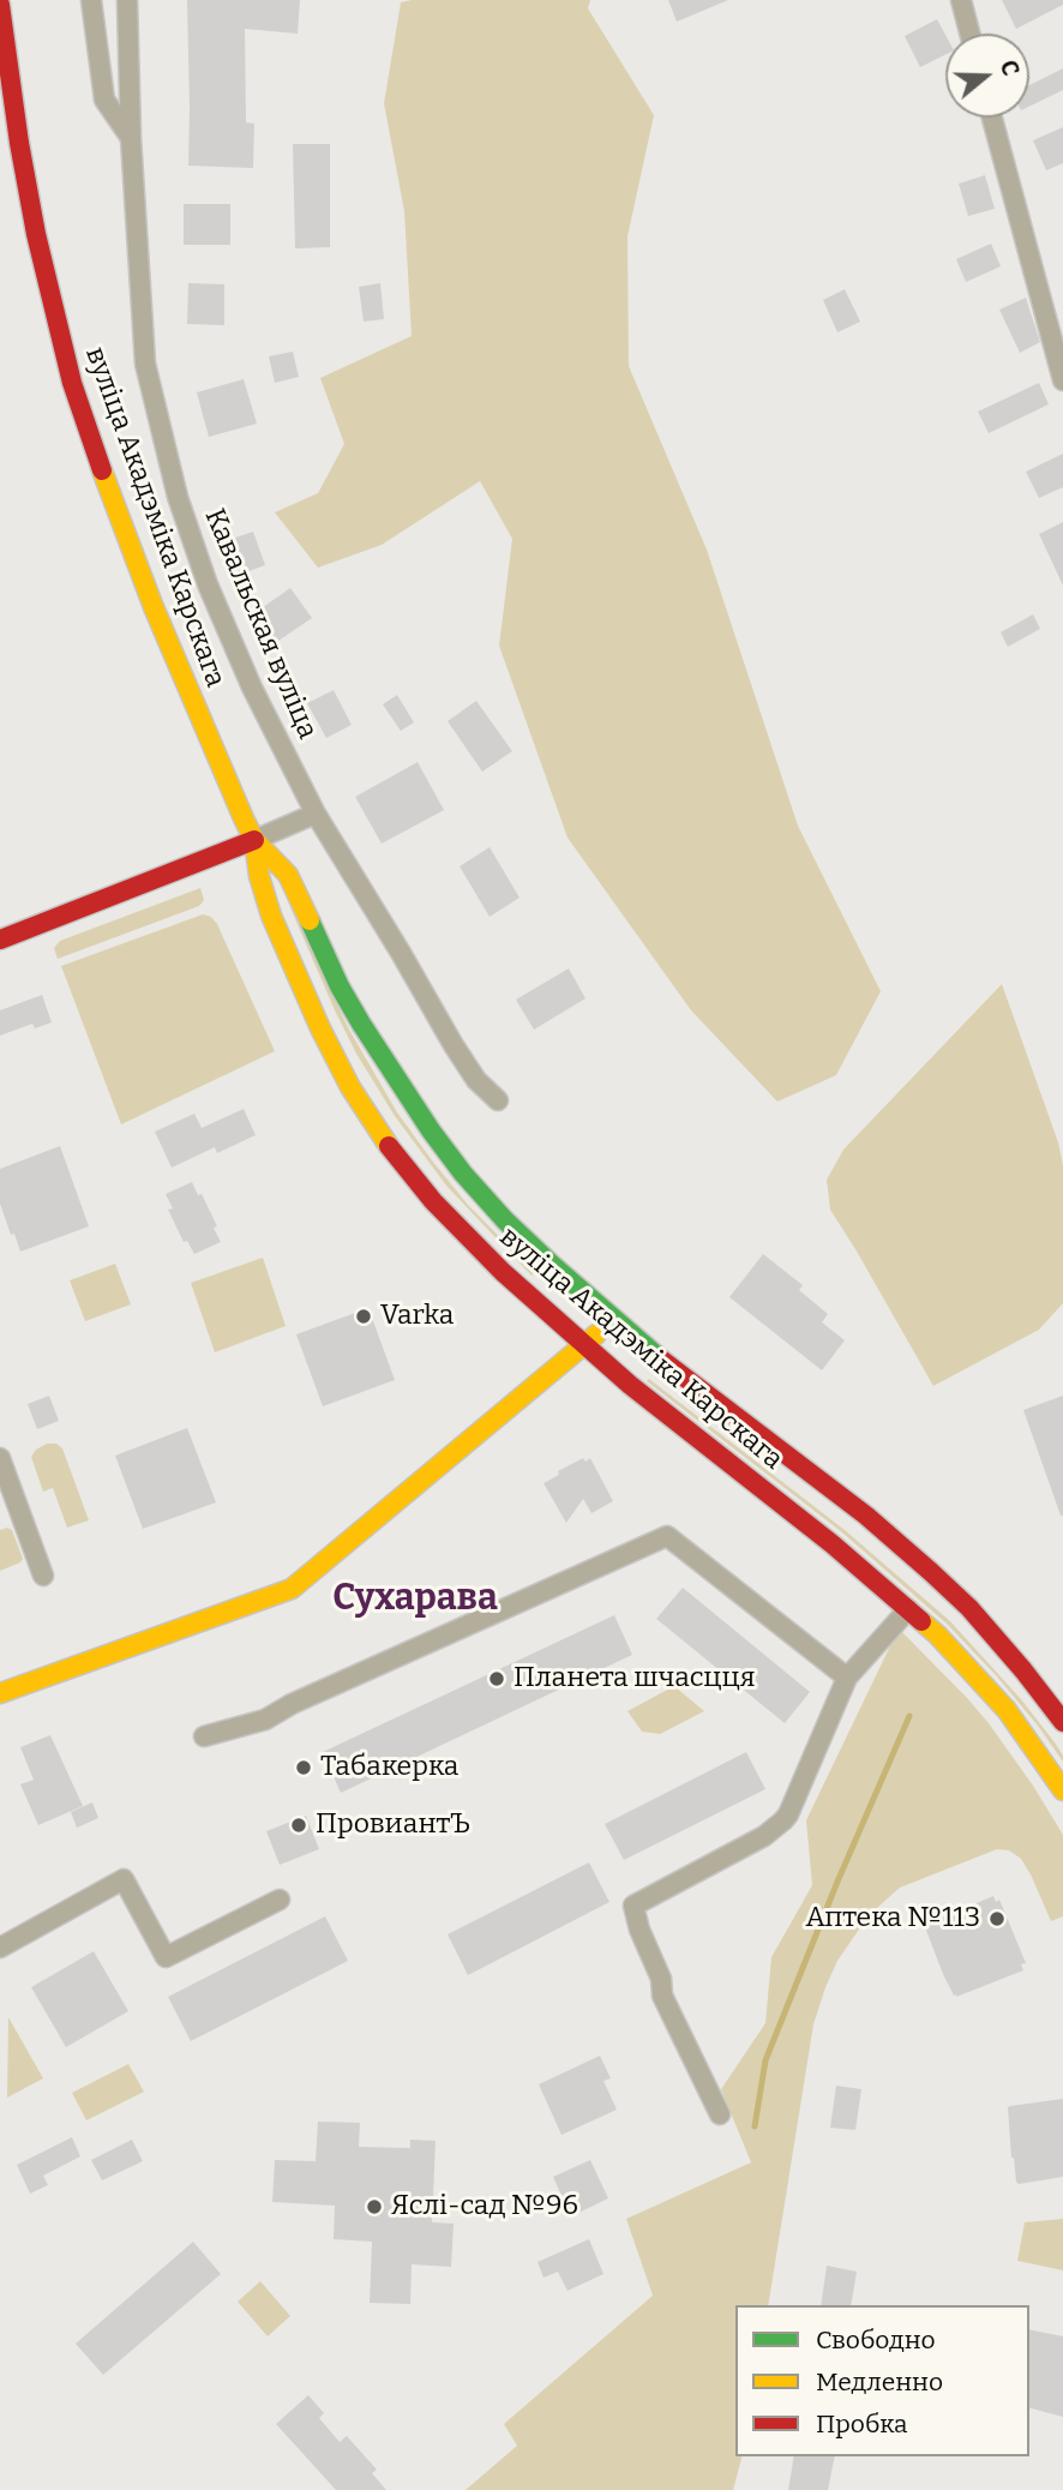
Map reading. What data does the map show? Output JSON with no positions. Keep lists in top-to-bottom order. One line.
{"streets":{"main road":["вуліца Акадэміка Карскага"],"street":["Кавальская вуліца"]},"districts":["Сухарава"],"places":["Varka","Планета шчасцця","Табакерка","ПровиантЪ","Аптека №113","Яслі-сад №96"],"legend":["Свободно","Медленно","Пробка"],"north":"right"}
